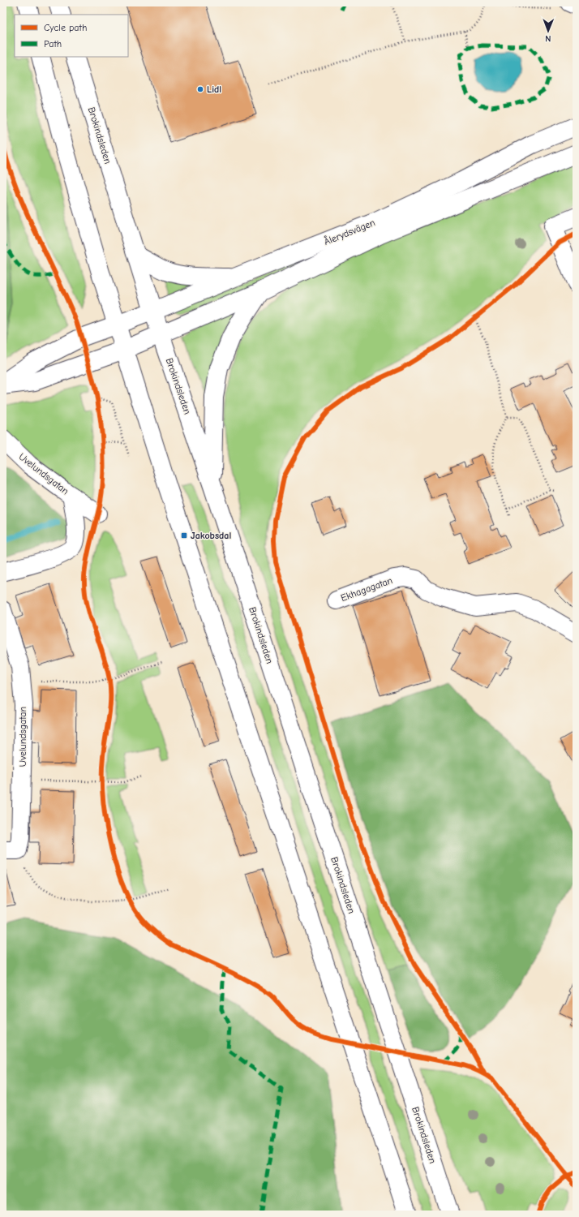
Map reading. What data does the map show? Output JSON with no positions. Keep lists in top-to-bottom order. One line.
{"streets":{"main road":["Brokindsleden","Ålerydsvägen","Uvelundsgatan","Ekhagagatan"]},"crossings":[["Brokindsleden","Ålerydsvägen"]],"places":{"other":["Lidl"],"transit":["Jakobsdal"]},"legend":["Cycle path","Path"],"north":"bottom"}
